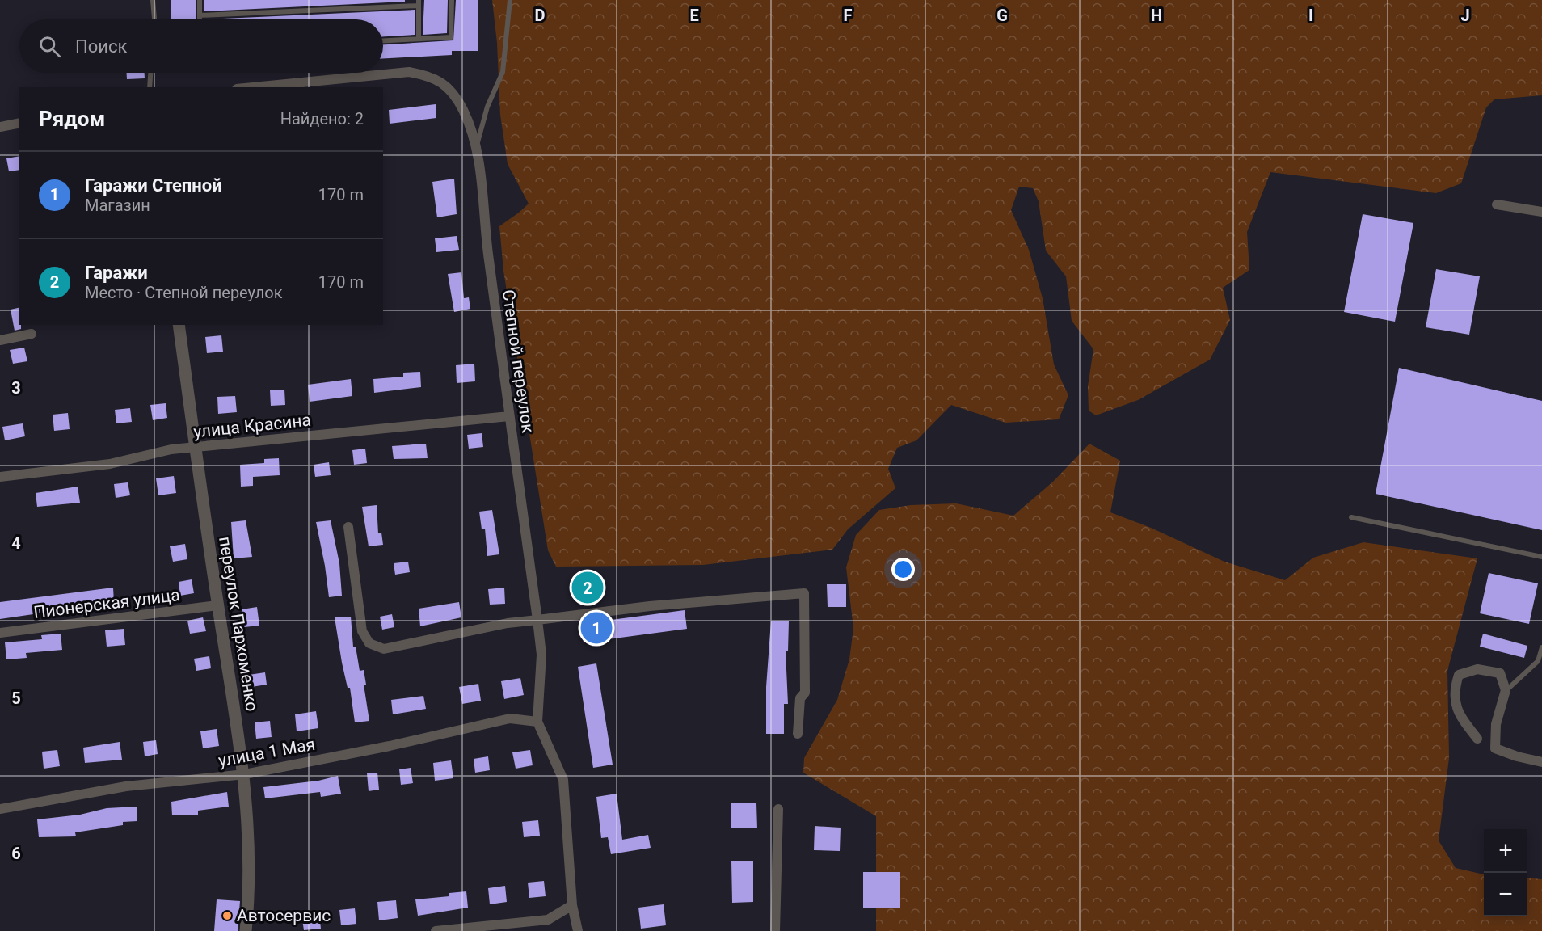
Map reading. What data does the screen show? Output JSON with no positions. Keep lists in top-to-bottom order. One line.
{"streets":{"street":["Степной переулок","улица Красина","Пионерская улица","переулок Пархоменко","улица 1 Мая"]},"crossings":[["Степной переулок","улица Красина"],["Степной переулок","улица 1 Мая"],["улица Красина","переулок Пархоменко"],["Пионерская улица","переулок Пархоменко"],["переулок Пархоменко","улица 1 Мая"]],"places":["Автосервис"],"page":{"search":"Поиск","heading":["Рядом","Найдено: 2"],"list":[{"mark":"1","name":"Гаражи Степной","note":"Магазин","value":"170 m"},{"mark":"2","name":"Гаражи","note":"Место · Степной переулок","value":"170 m"}],"pins":["2","1"],"map_buttons":["+","−"]},"grid":{"columns":["D","E","F","G","H","I","J"],"rows":["3","4","5","6"]}}
